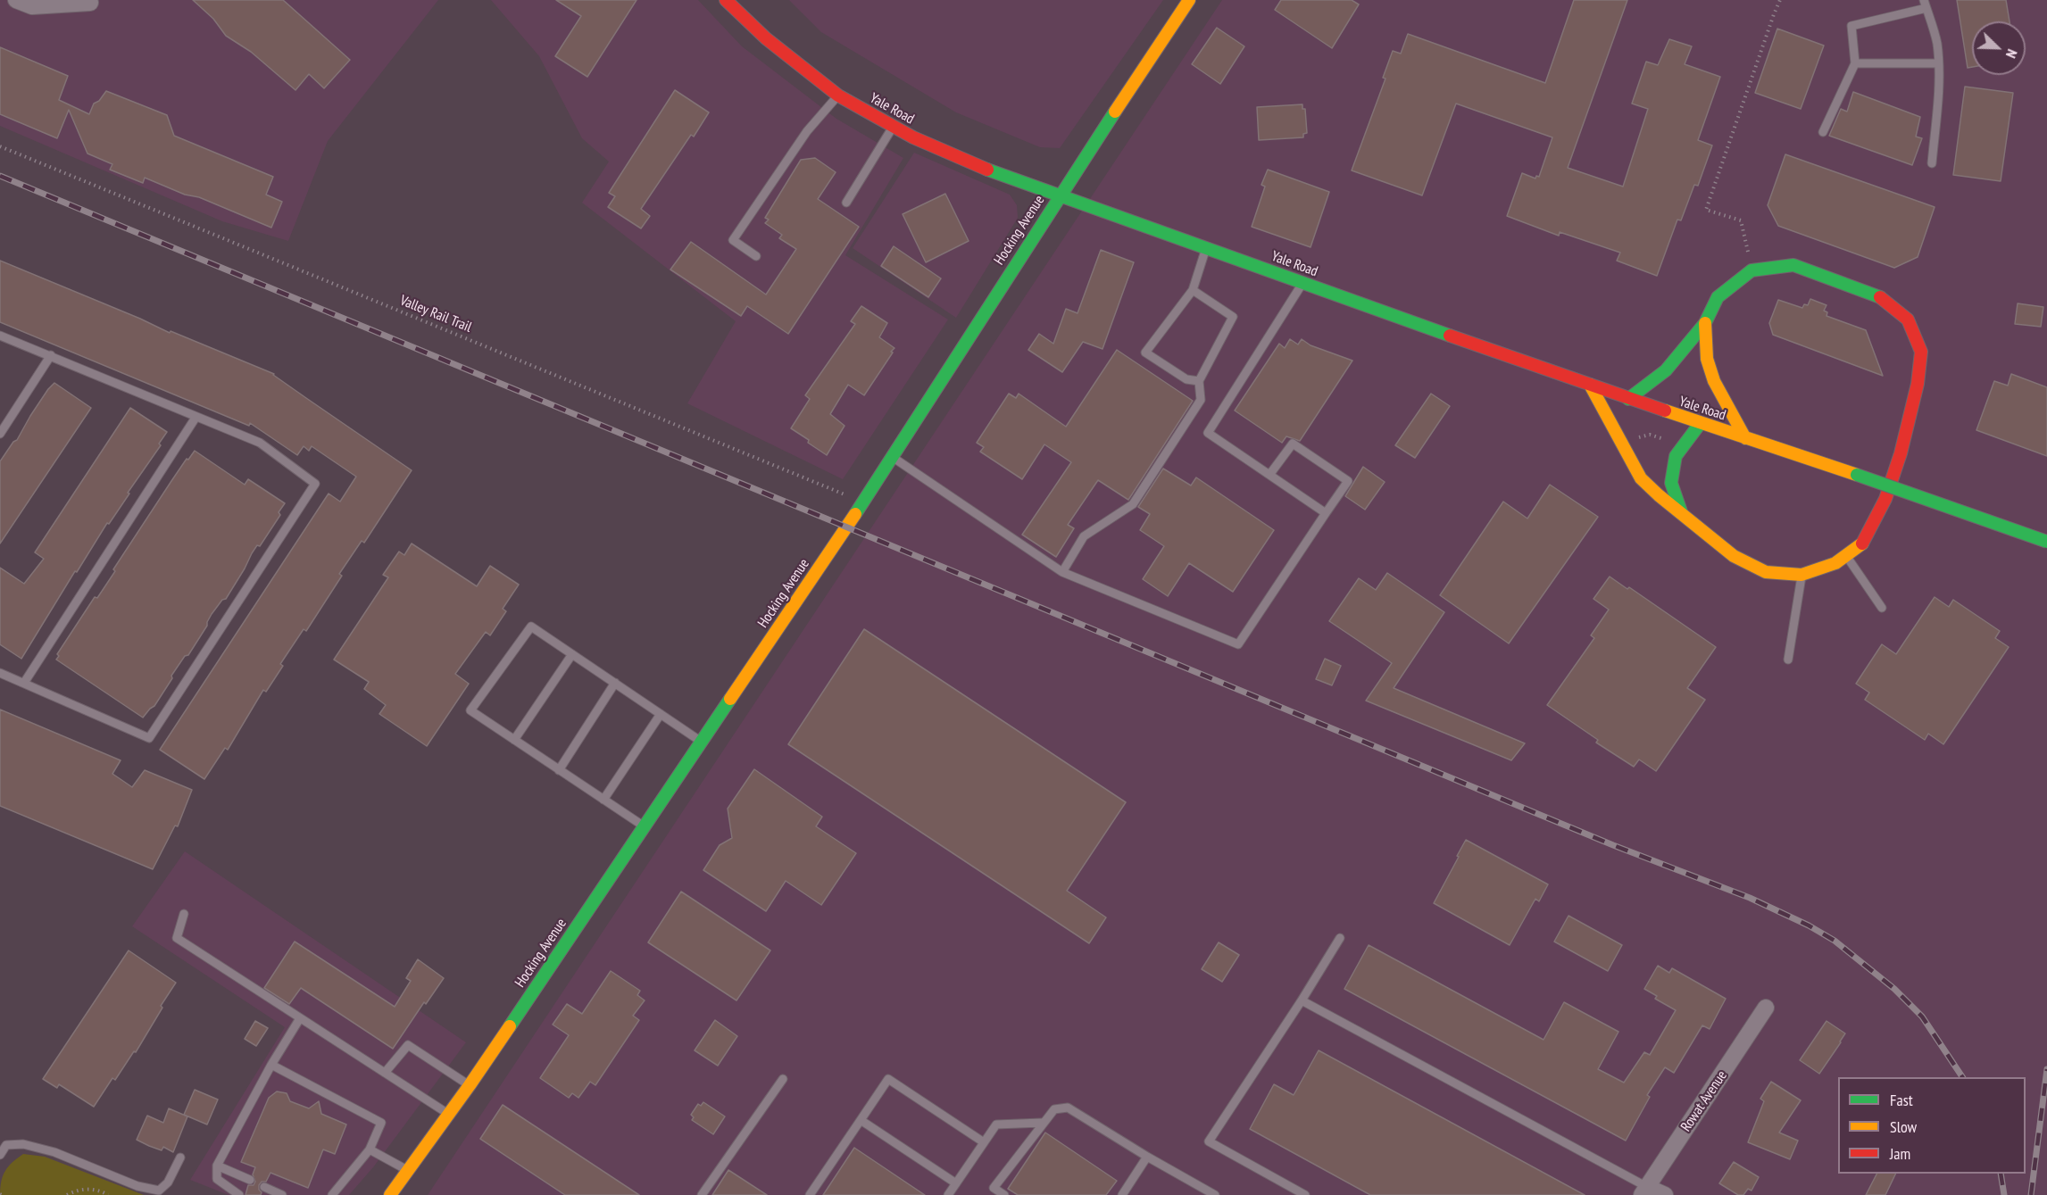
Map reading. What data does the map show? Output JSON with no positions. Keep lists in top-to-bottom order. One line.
{"streets":{"street":["Yale Road","Hocking Avenue","Rowat Avenue"],"path":["Valley Rail Trail"]},"crossings":[["Yale Road","Hocking Avenue"],["Hocking Avenue","Valley Rail Trail"]],"legend":["Fast","Slow","Jam"],"north":"bottom right"}
